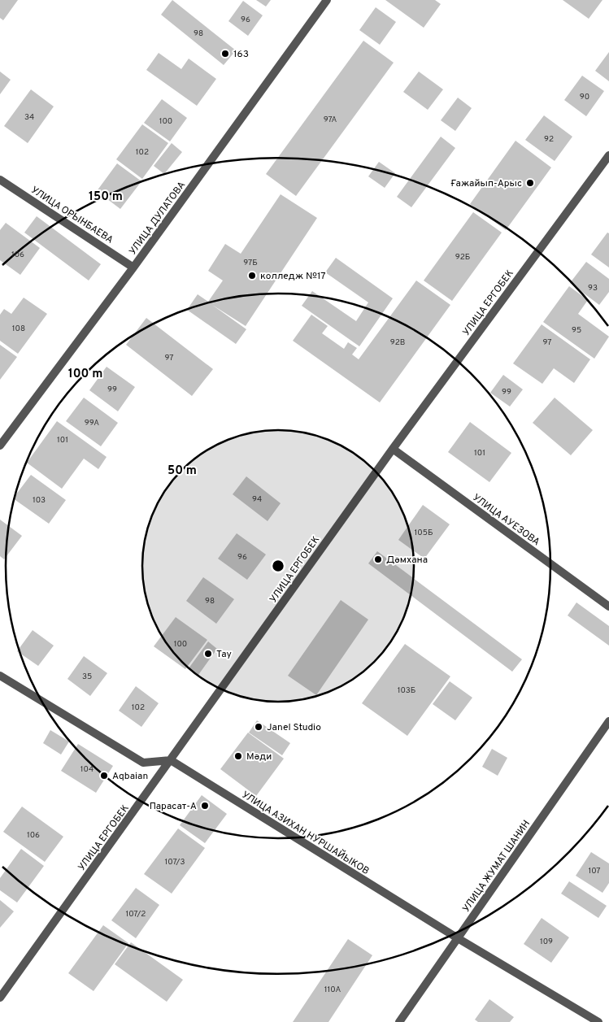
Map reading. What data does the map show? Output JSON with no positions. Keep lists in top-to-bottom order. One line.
{"streets":{"street":["УЛИЦА ОРЫНБАЕВА","УЛИЦА ДУЛАТОВА","УЛИЦА ЕРГОБЕК","УЛИЦА АУЕЗОВА","УЛИЦА АЗИХАН НУРШАЙЫКОВ","УЛИЦА ЖУМАТ ШАНИН"]},"crossings":[["УЛИЦА ОРЫНБАЕВА","УЛИЦА ДУЛАТОВА"],["УЛИЦА ЕРГОБЕК","УЛИЦА АУЕЗОВА"],["УЛИЦА ЕРГОБЕК","УЛИЦА АЗИХАН НУРШАЙЫКОВ"],["УЛИЦА АЗИХАН НУРШАЙЫКОВ","УЛИЦА ЖУМАТ ШАНИН"]],"places":["163","Ғажайып-Арыс","колледж №17","Дәмхана","Тау","Janel Studio","Мәди","Aqbaian","Парасат-А"],"house_numbers":["96","98","90","34","97А","100","92","102","106","92Б","97Б","93","108","95","92В","97","97","99","99","99А","101","101","94","103","105Б","96","98","100","35","103Б","102","104","106","107/3","107","107/2","109","110А"],"rings":["150 m","100 m","50 m"]}
